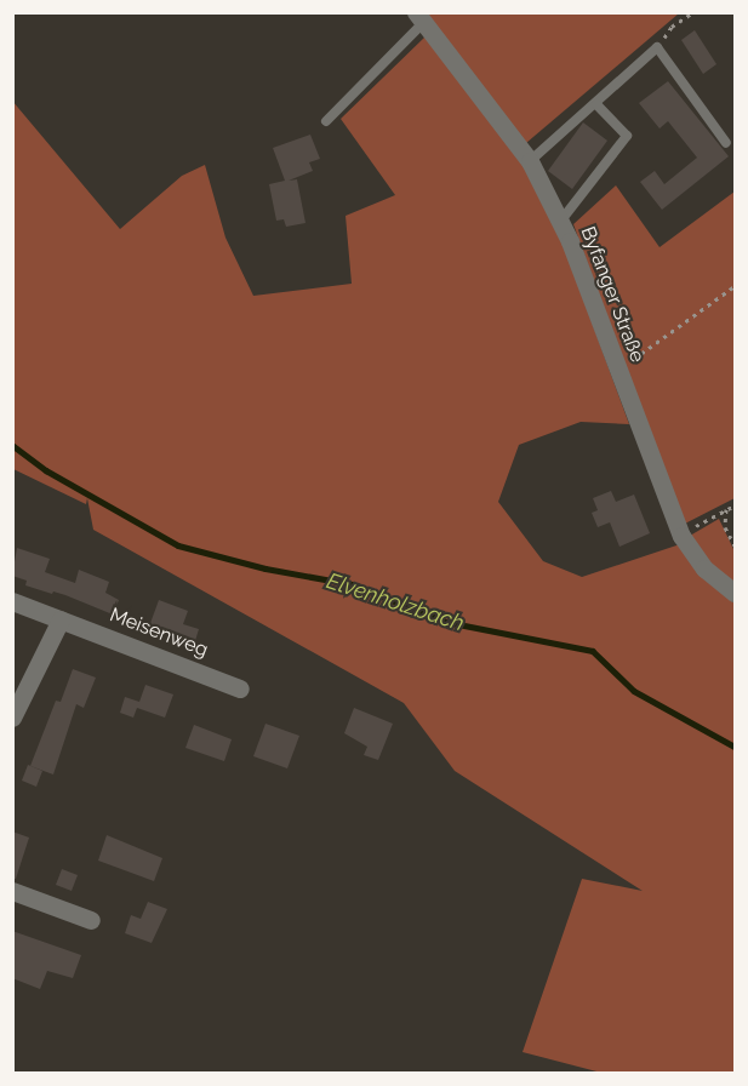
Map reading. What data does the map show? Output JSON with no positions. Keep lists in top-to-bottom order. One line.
{"streets":{"street":["Byfanger Straße","Meisenweg"]},"water":["Elvenholzbach"]}
